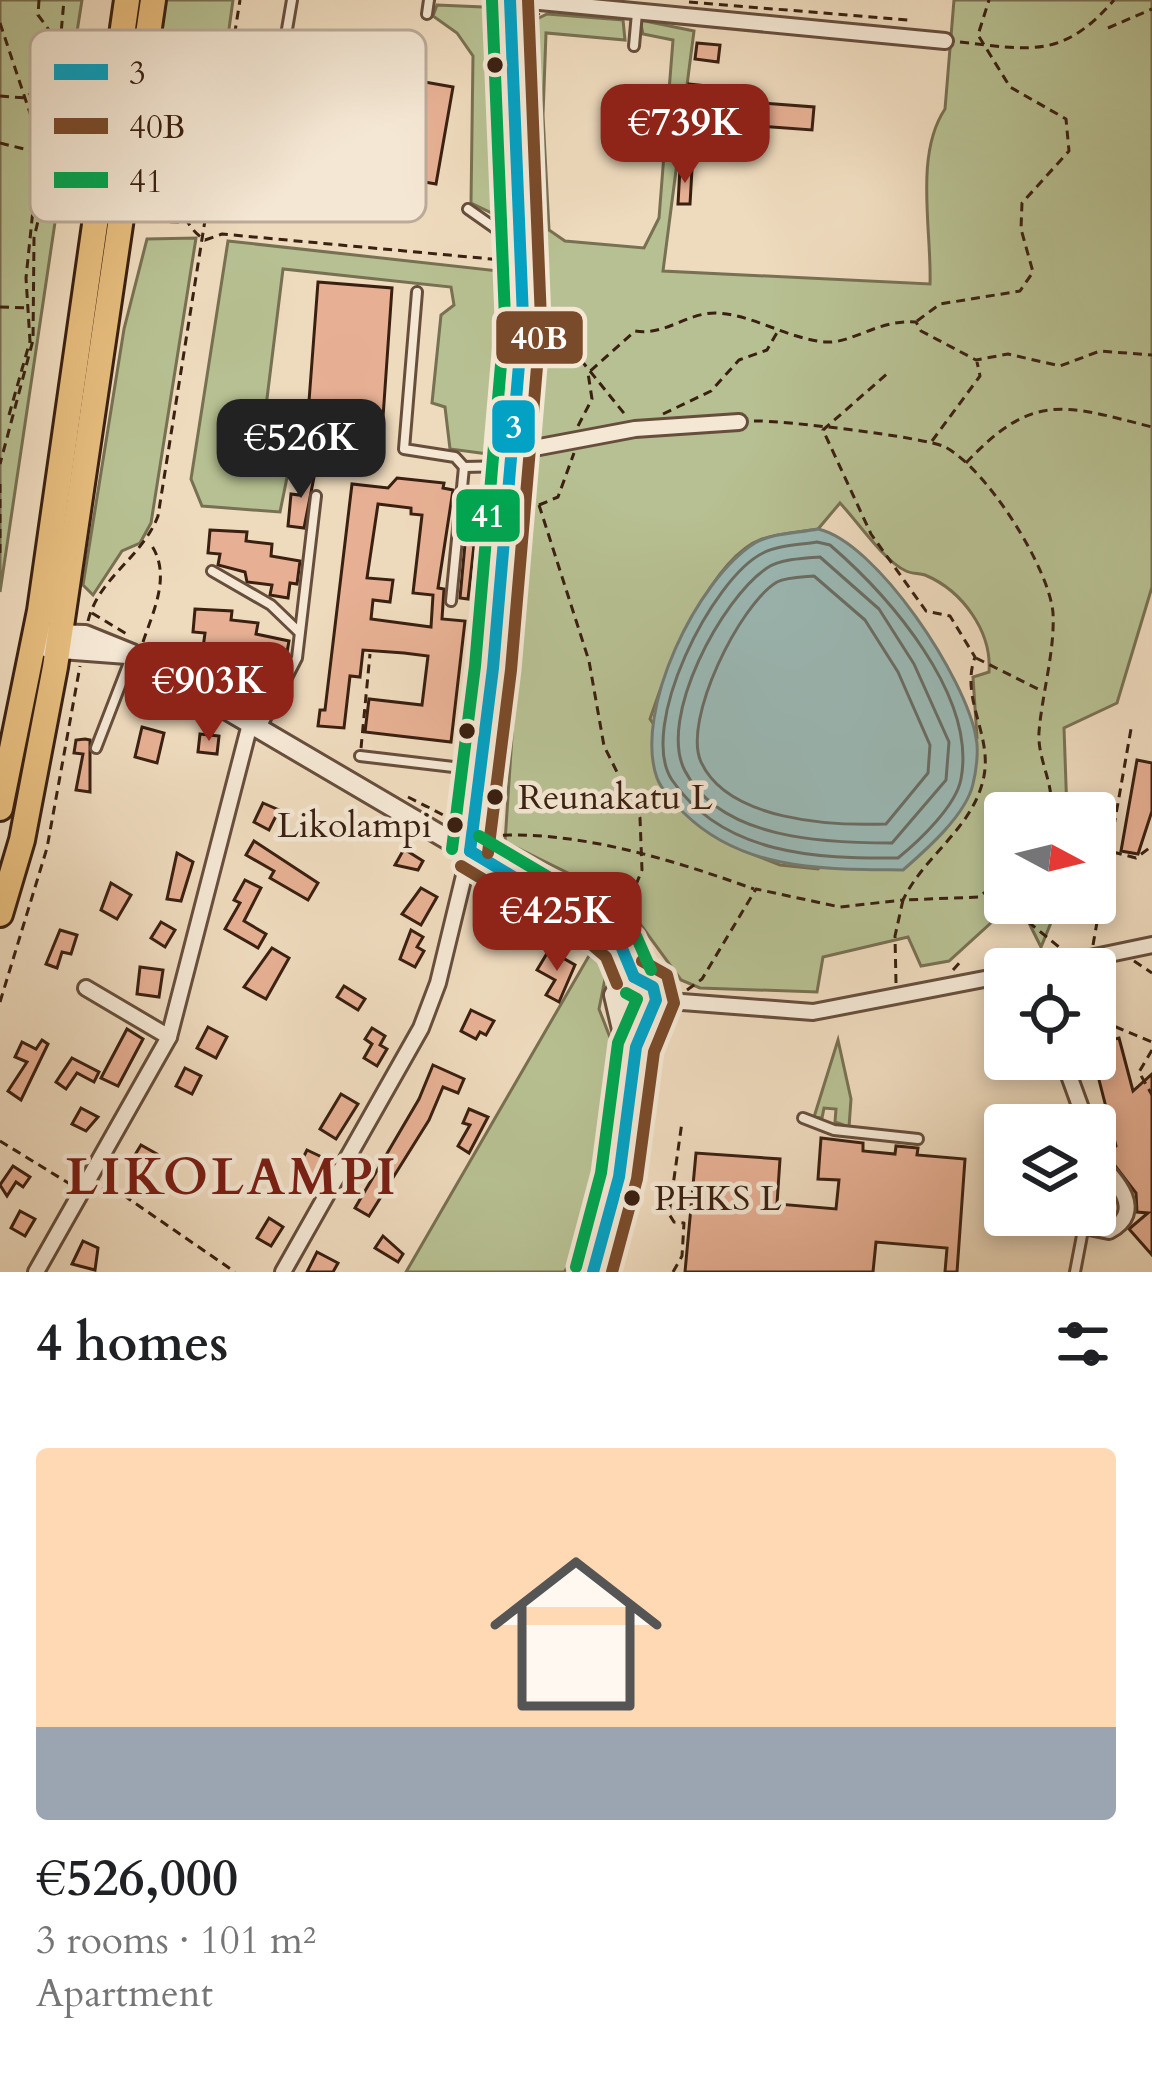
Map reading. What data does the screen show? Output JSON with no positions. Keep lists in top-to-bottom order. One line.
{"districts":["LIKOLAMPI"],"places":["Reunakatu L","Likolampi","PHKS L"],"lines":["transit line 3","transit line 40B","transit line 41"],"legend":["3","40B","41"],"north":"right","page":{"price":["€739K","€526K","€903K","€425K"],"heading":"4 homes","list":[{"name":"€526,000","note":"3 rooms · 101 m² · Apartment"}]}}
